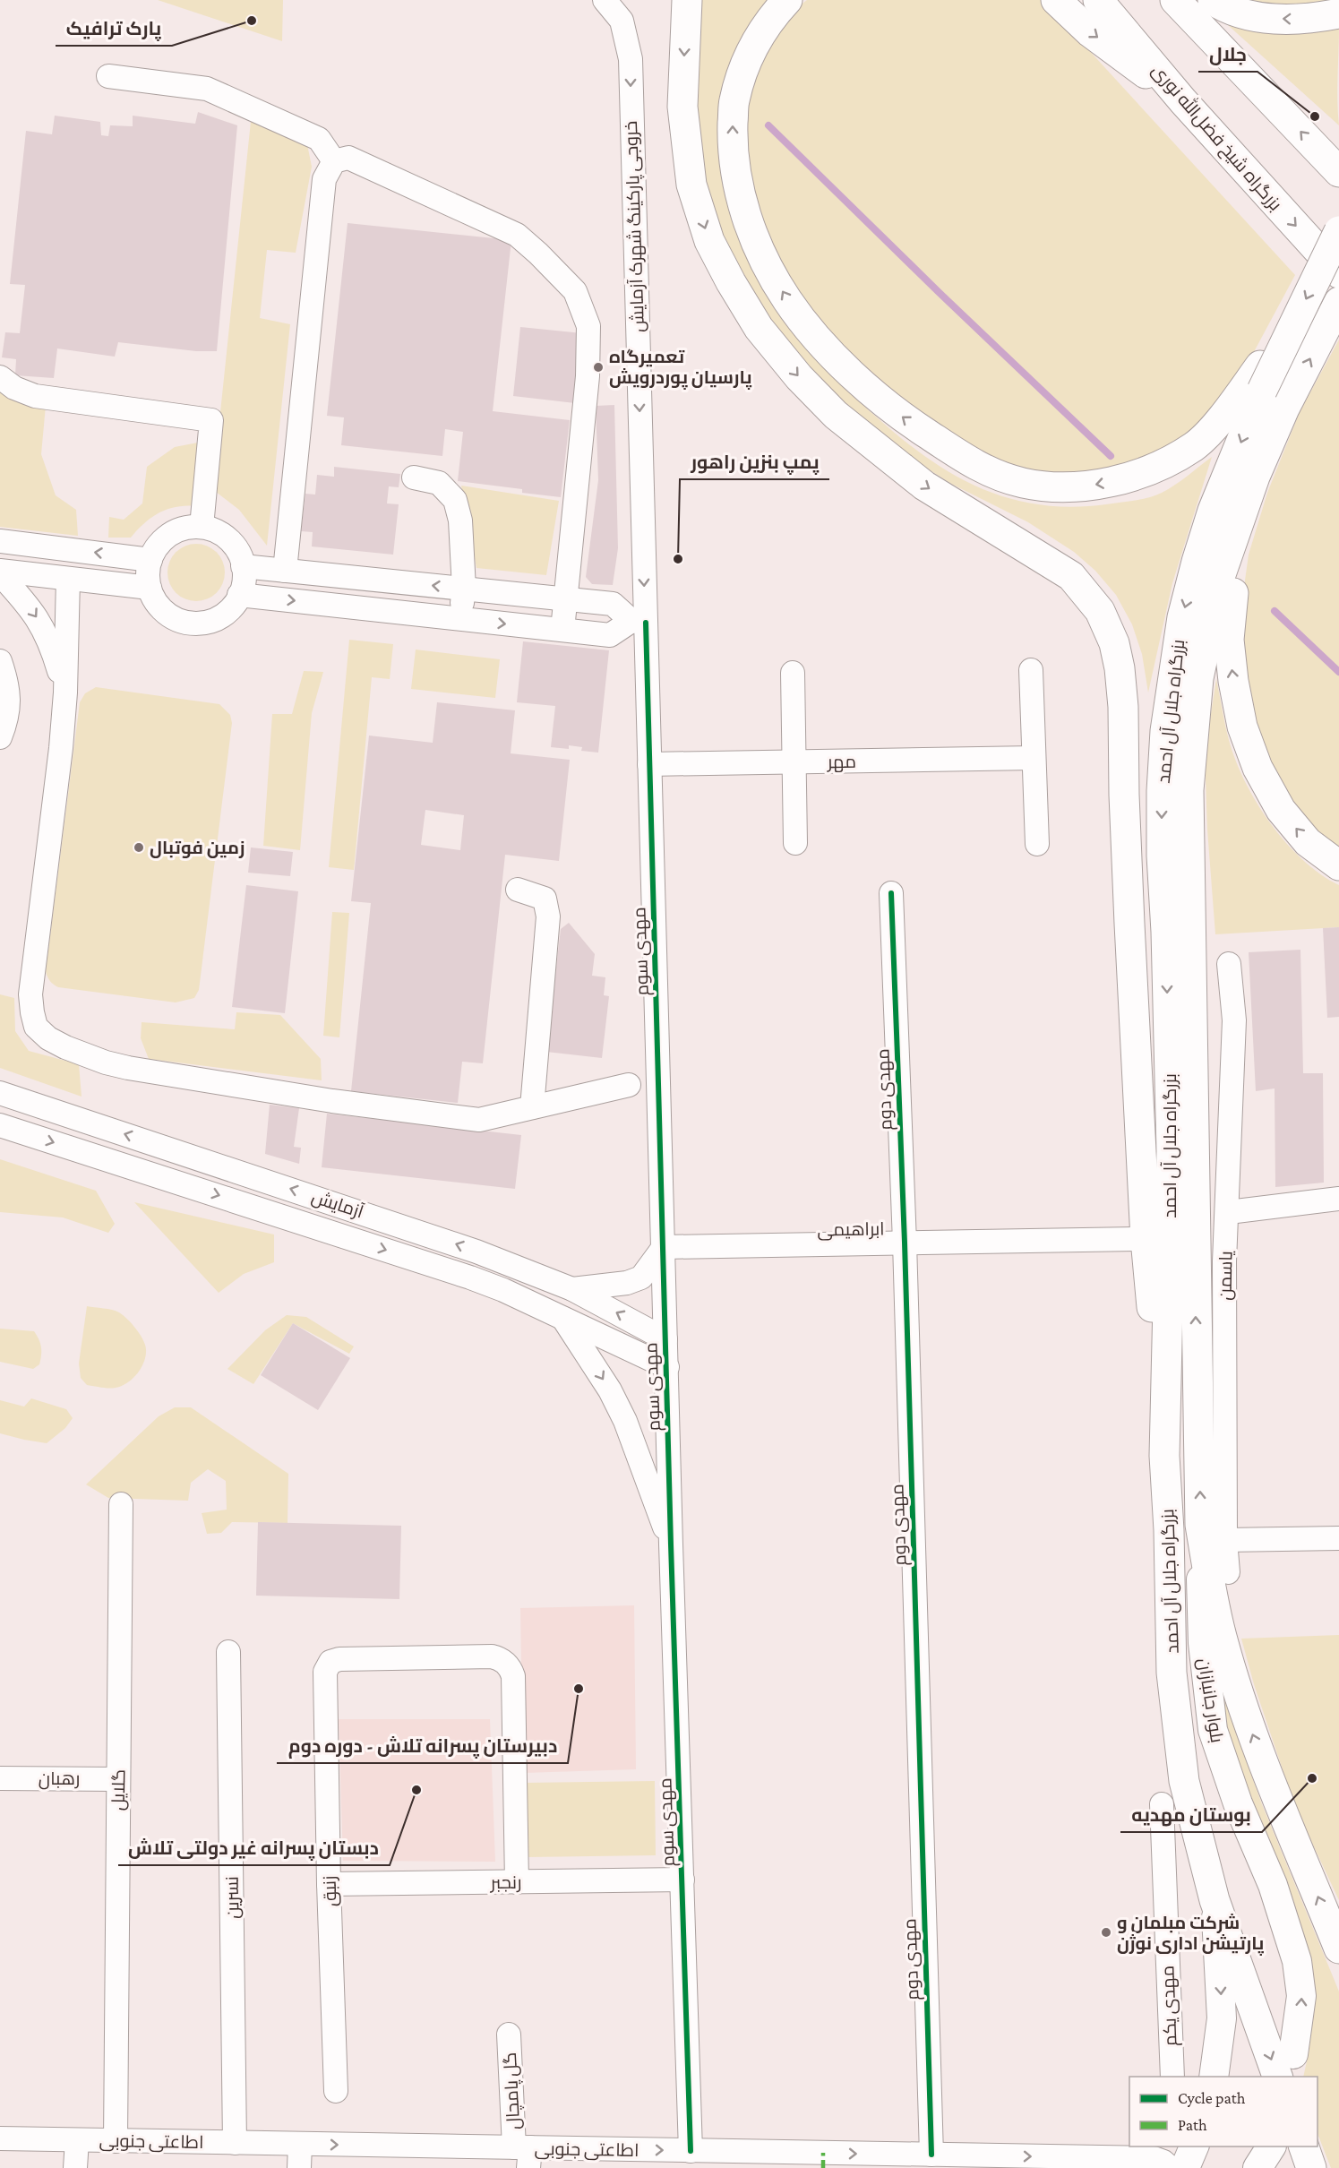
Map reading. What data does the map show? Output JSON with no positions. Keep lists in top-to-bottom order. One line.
{"streets":{"highway":["بزرگراه شیخ فضل‌الله نوری","بزرگراه جلال آل احمد"],"main road":["بلوار جانبازان"],"street":["خروجی پارکینگ شهرک آزمایش","مهر","مهدی سوم","مهدی دوم","آزمایش","ابراهیمی","یاسمن","رهبان","گلایل","رنجبر","زنبق","نسرین","مهدی یکم","گل پامچال","اطاعتی جنوبی"]},"crossings":[["خروجی پارکینگ شهرک آزمایش","مهدی سوم"],["بزرگراه جلال آل احمد","بلوار جانبازان"],["مهر","مهدی سوم"],["مهدی سوم","آزمایش"],["مهدی سوم","ابراهیمی"],["مهدی سوم","رنجبر"],["مهدی سوم","اطاعتی جنوبی"],["مهدی دوم","ابراهیمی"],["مهدی دوم","اطاعتی جنوبی"],["رهبان","گلایل"],["گلایل","اطاعتی جنوبی"],["رنجبر","زنبق"],["نسرین","اطاعتی جنوبی"],["گل پامچال","اطاعتی جنوبی"]],"one_way":["خروجی پارکینگ شهرک آزمایش","بلوار جانبازان","اطاعتی جنوبی"],"places":["پارک ترافیک","جلال","تعمیرگاه پارسیان پوردرویش","پمپ بنزین راهور","زمین فوتبال","دبیرستان پسرانه تلاش - دوره دوم","بوستان مهدیه","دبستان پسرانه غیر دولتی تلاش","شرکت مبلمان و پارتیشن اداری نوژن"],"legend":["Cycle path","Path"]}
